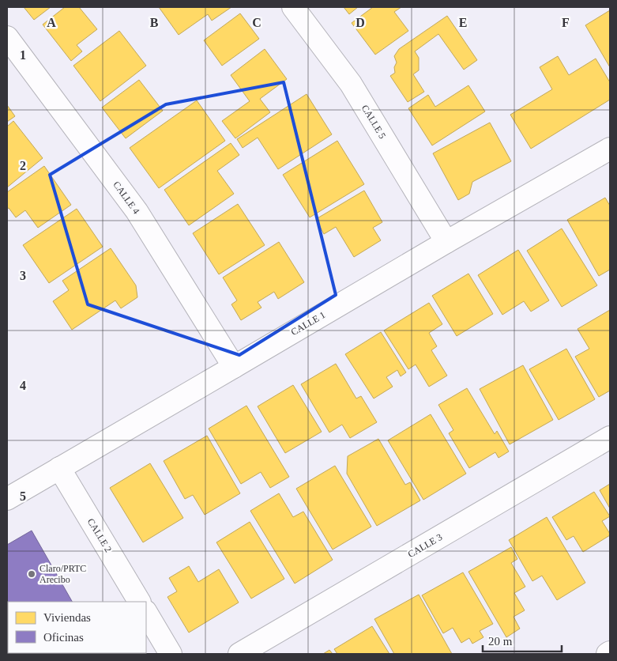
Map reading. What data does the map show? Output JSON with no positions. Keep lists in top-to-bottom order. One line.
{"streets":{"street":["CALLE 5","CALLE 4","CALLE 1","CALLE 2","CALLE 3"]},"crossings":[["CALLE 5","CALLE 1"],["CALLE 4","CALLE 1"],["CALLE 1","CALLE 2"]],"places":["Claro/PRTC Arecibo"],"legend":["Viviendas","Oficinas"],"scale_bar":"20 m","grid":{"columns":["A","B","C","D","E","F"],"rows":["1","2","3","4","5"]}}
